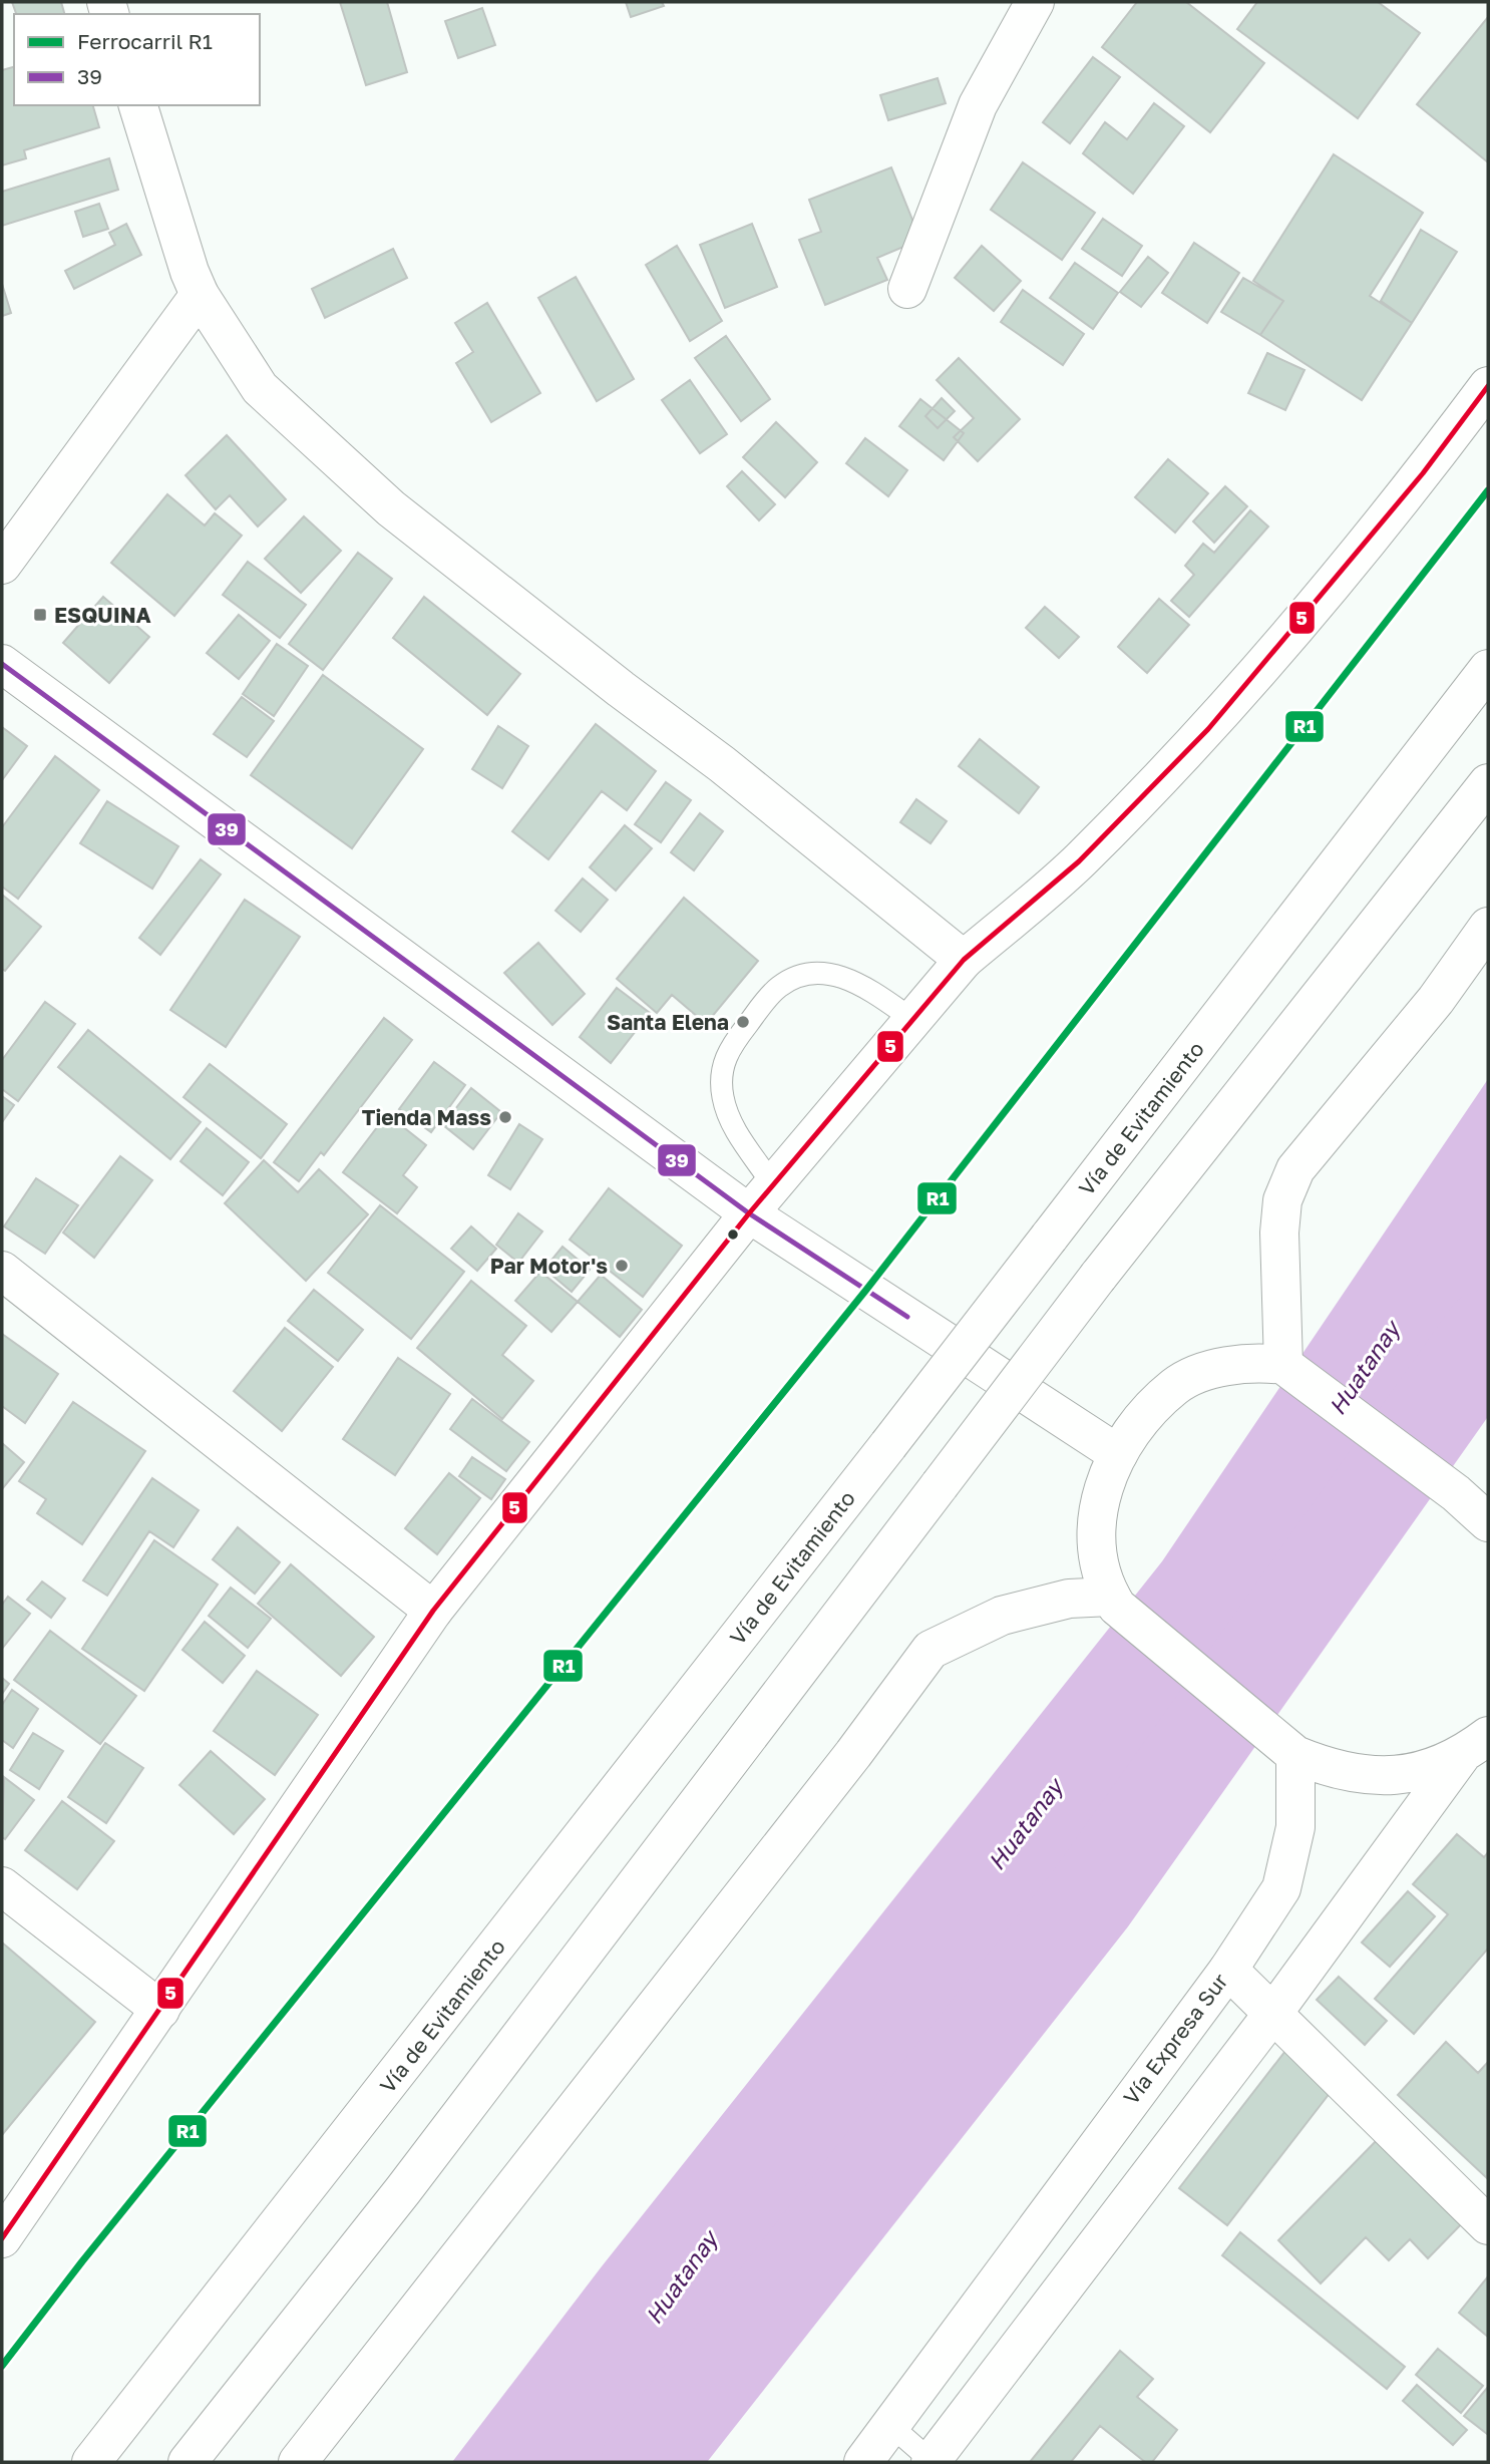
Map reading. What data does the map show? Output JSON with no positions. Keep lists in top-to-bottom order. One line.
{"streets":{"main road":["Vía de Evitamiento","Vía Expresa Sur"]},"water":["Huatanay"],"places":{"transit":["ESQUINA"],"other":["Santa Elena","Tienda Mass","Par Motor's"]},"lines":["transit line 5","rail line R1","transit line 39"],"legend":["Ferrocarril R1","39"]}
